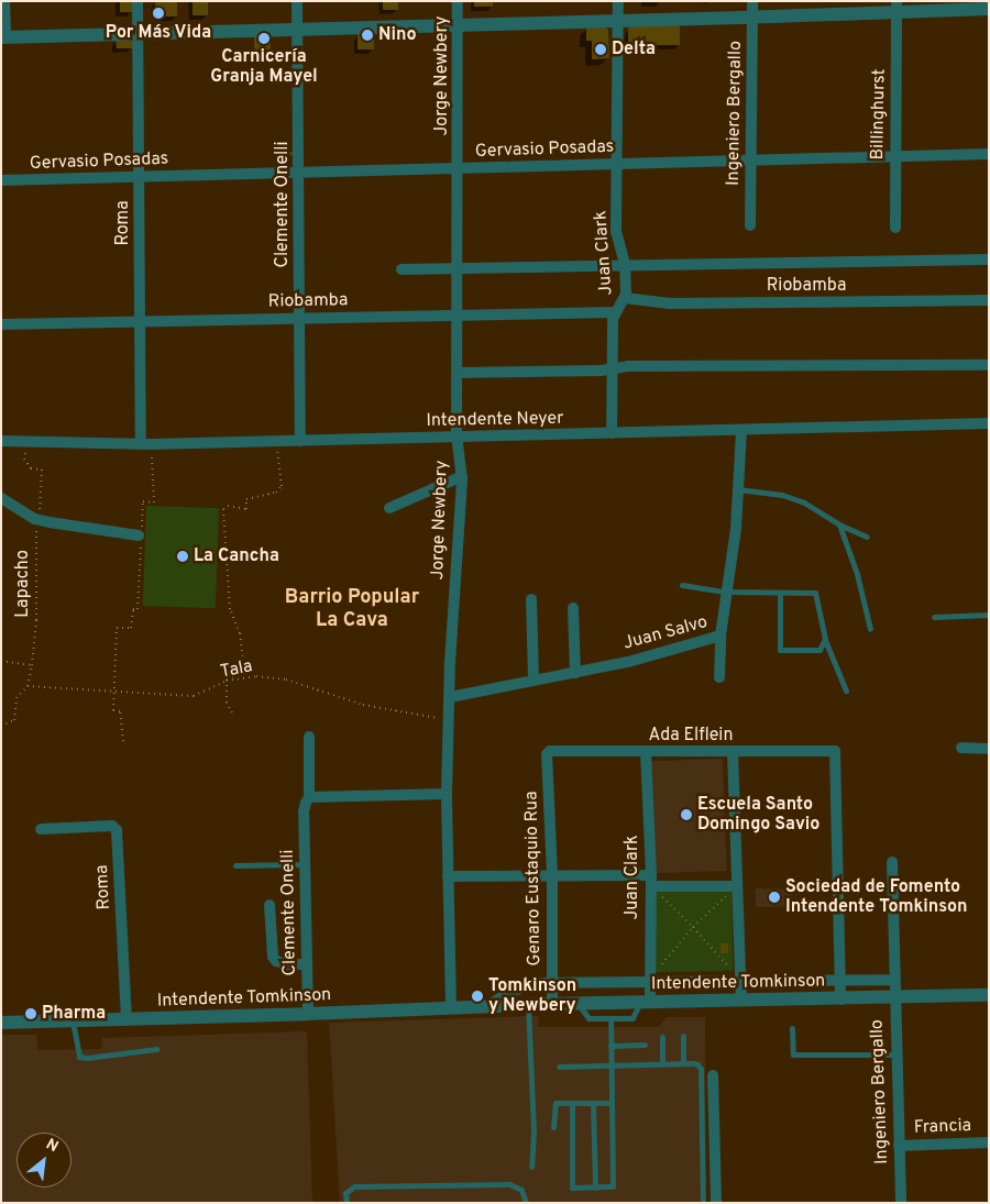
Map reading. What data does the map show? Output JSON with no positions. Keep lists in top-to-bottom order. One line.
{"streets":{"street":["Jorge Newbery","Ingeniero Bergallo","Billinghurst","Gervasio Posadas","Clemente Onelli","Roma","Juan Clark","Riobamba","Intendente Neyer","Juan Salvo","Ada Elflein","Genaro Eustaquio Rua","Intendente Tomkinson","Francia"],"path":["Lapacho","Tala"]},"crossings":[["Jorge Newbery","Gervasio Posadas"],["Jorge Newbery","Riobamba"],["Jorge Newbery","Intendente Neyer"],["Jorge Newbery","Juan Salvo"],["Jorge Newbery","Tala"],["Jorge Newbery","Intendente Tomkinson"],["Ingeniero Bergallo","Gervasio Posadas"],["Ingeniero Bergallo","Intendente Tomkinson"],["Ingeniero Bergallo","Francia"],["Billinghurst","Gervasio Posadas"],["Gervasio Posadas","Clemente Onelli"],["Gervasio Posadas","Roma"],["Gervasio Posadas","Juan Clark"],["Clemente Onelli","Riobamba"],["Clemente Onelli","Intendente Neyer"],["Clemente Onelli","Intendente Tomkinson"],["Roma","Riobamba"],["Roma","Intendente Neyer"],["Roma","Intendente Tomkinson"],["Juan Clark","Riobamba"],["Juan Clark","Intendente Neyer"],["Juan Clark","Ada Elflein"],["Juan Clark","Intendente Tomkinson"],["Intendente Neyer","Lapacho"],["Intendente Neyer","Juan Salvo"],["Lapacho","Tala"],["Ada Elflein","Genaro Eustaquio Rua"],["Ada Elflein","Intendente Tomkinson"],["Genaro Eustaquio Rua","Intendente Tomkinson"]],"districts":["Barrio Popular La Cava"],"places":["Por Más Vida","Nino","Carnicería Granja Mayel","Delta","La Cancha","Escuela Santo Domingo Savio","Sociedad de Fomento Intendente Tomkinson","Tomkinson y Newbery","Pharma"],"north":"top right"}
